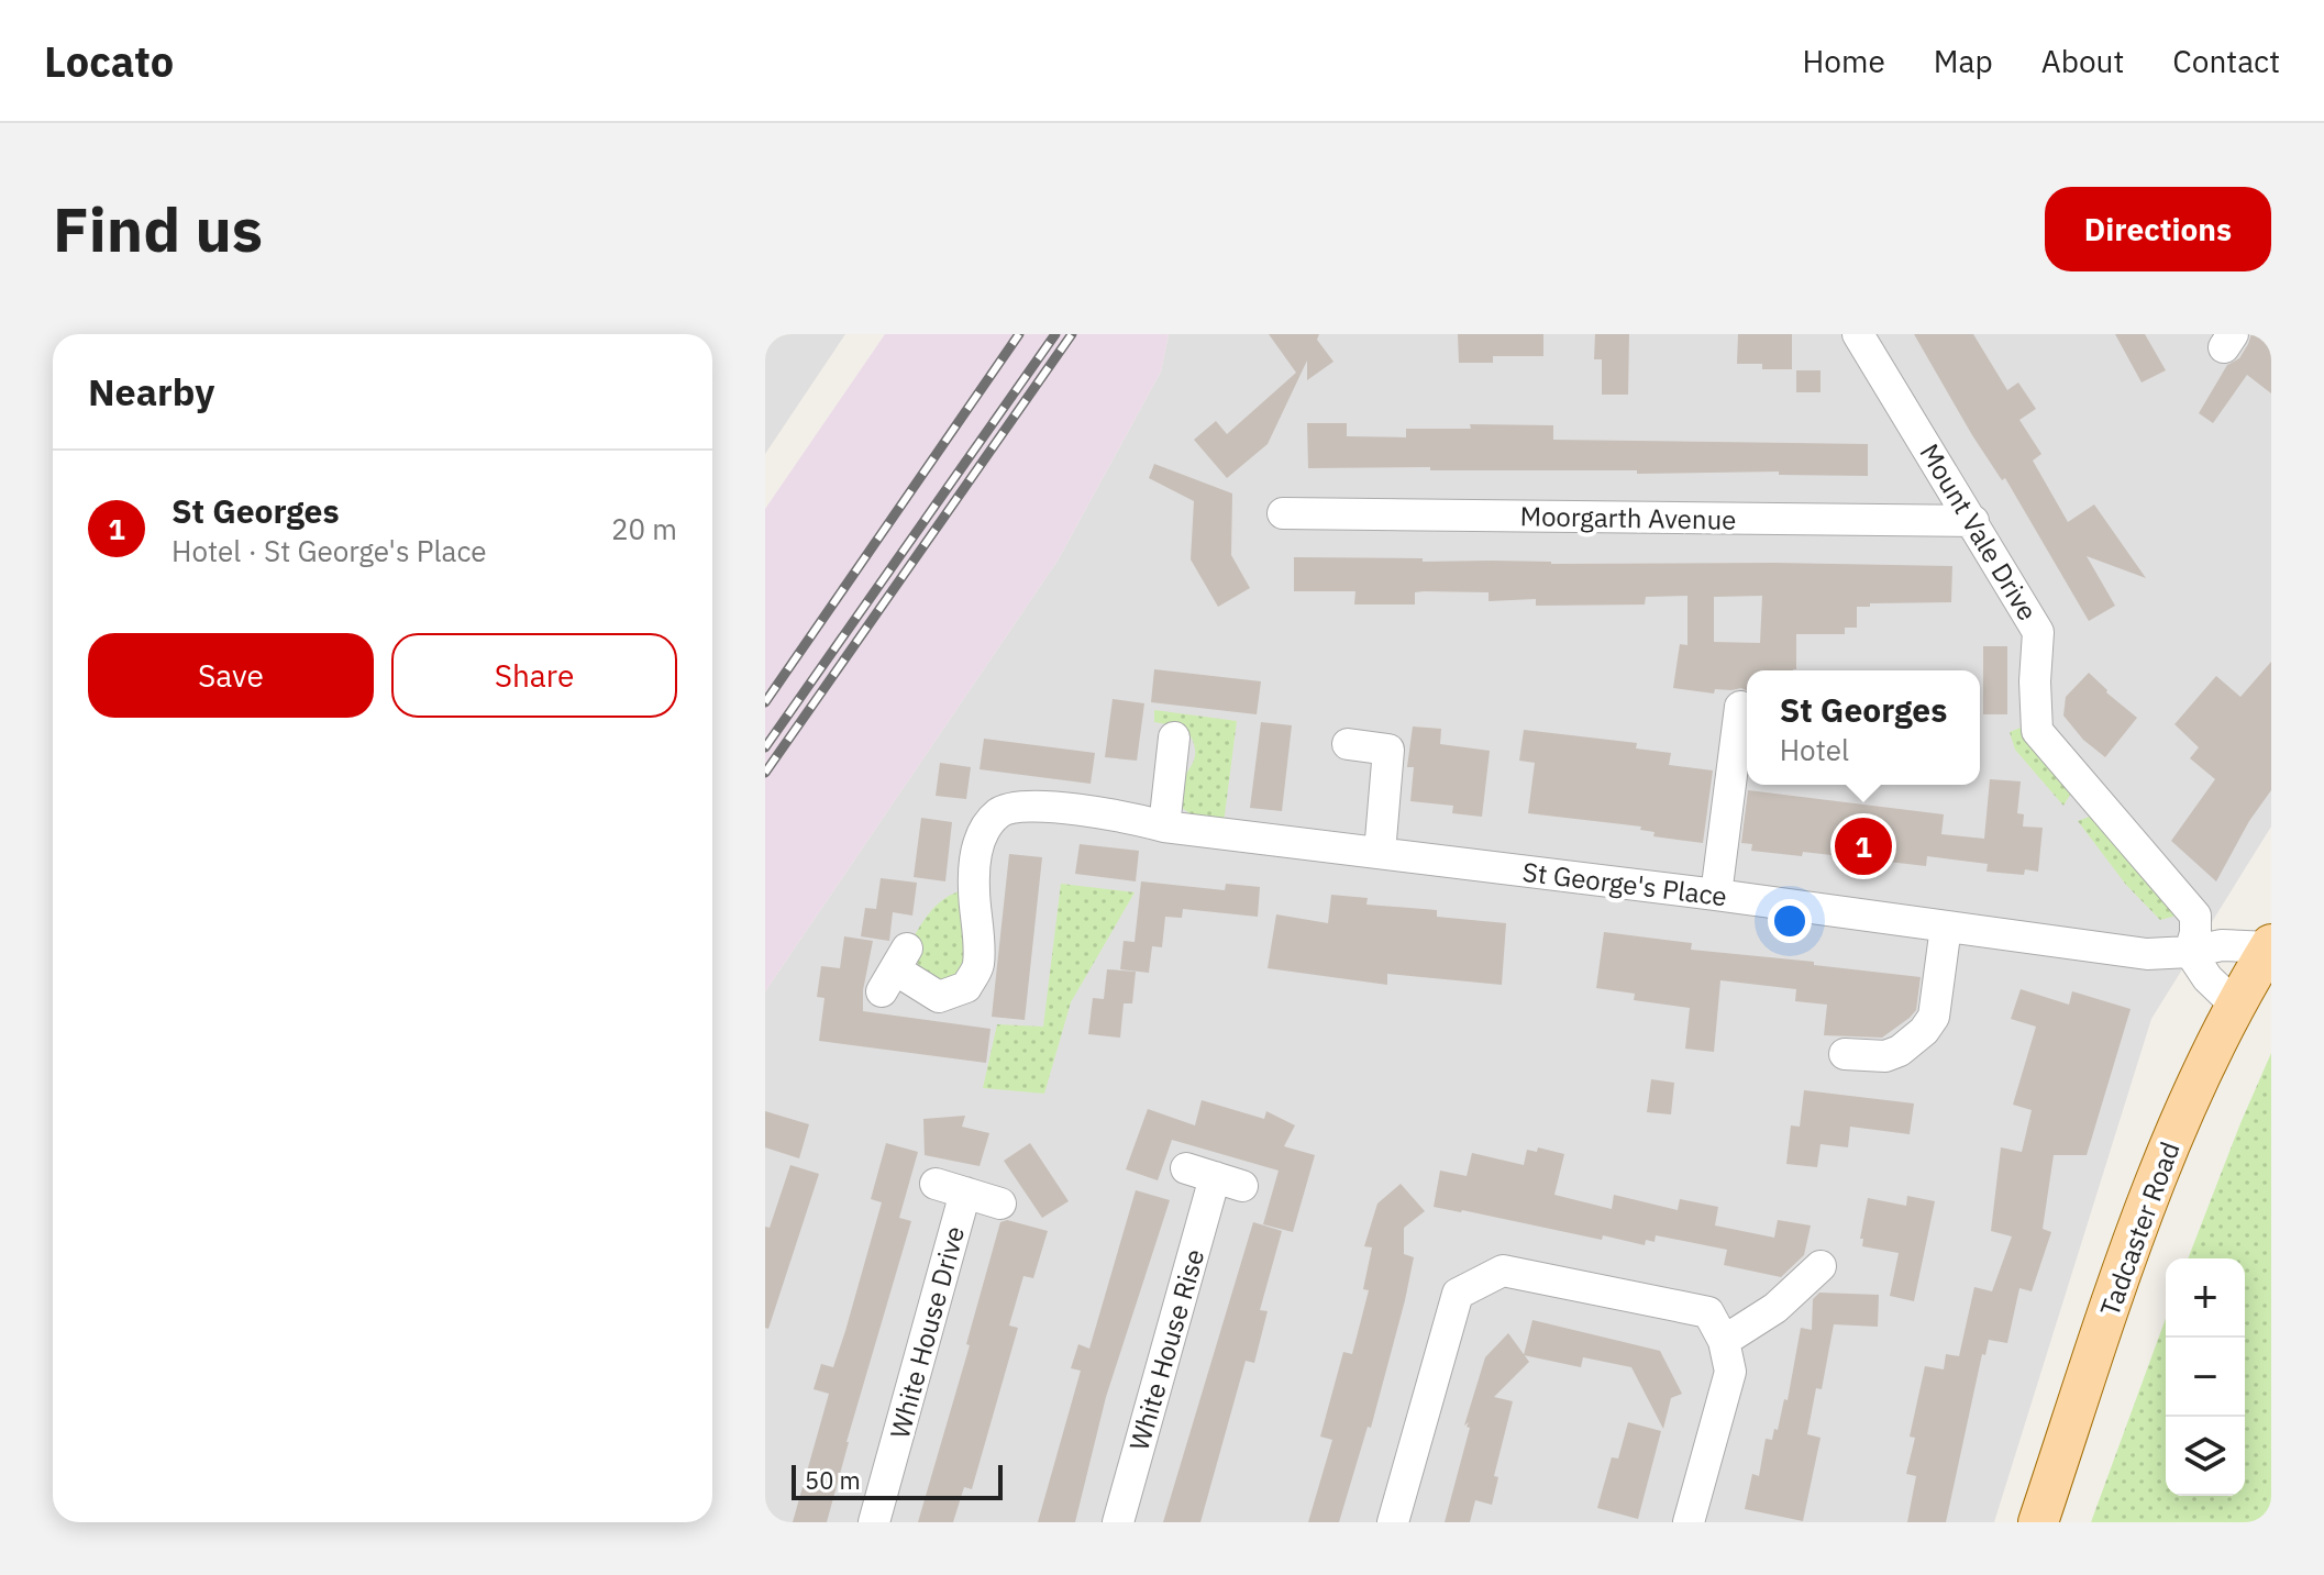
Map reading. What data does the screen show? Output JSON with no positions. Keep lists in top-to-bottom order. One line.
{"streets":{"main road":["Tadcaster Road"],"street":["Moorgarth Avenue","Mount Vale Drive","St George's Place","White House Drive","White House Rise"]},"crossings":[["Moorgarth Avenue","Mount Vale Drive"],["Mount Vale Drive","St George's Place"],["St George's Place","Tadcaster Road"]],"scale_bar":"50 m","page":{"header":"Locato","nav":["Home","Map","About","Contact"],"buttons":["Directions",["Save","Share"]],"title":"Find us","heading":"Nearby","list":[{"mark":"1","name":"St Georges","note":"Hotel · St George's Place","value":"20 m"}],"popup":["St Georges","Hotel"],"pins":"1","map_buttons":["+","−"],"scale":"50 m"}}
